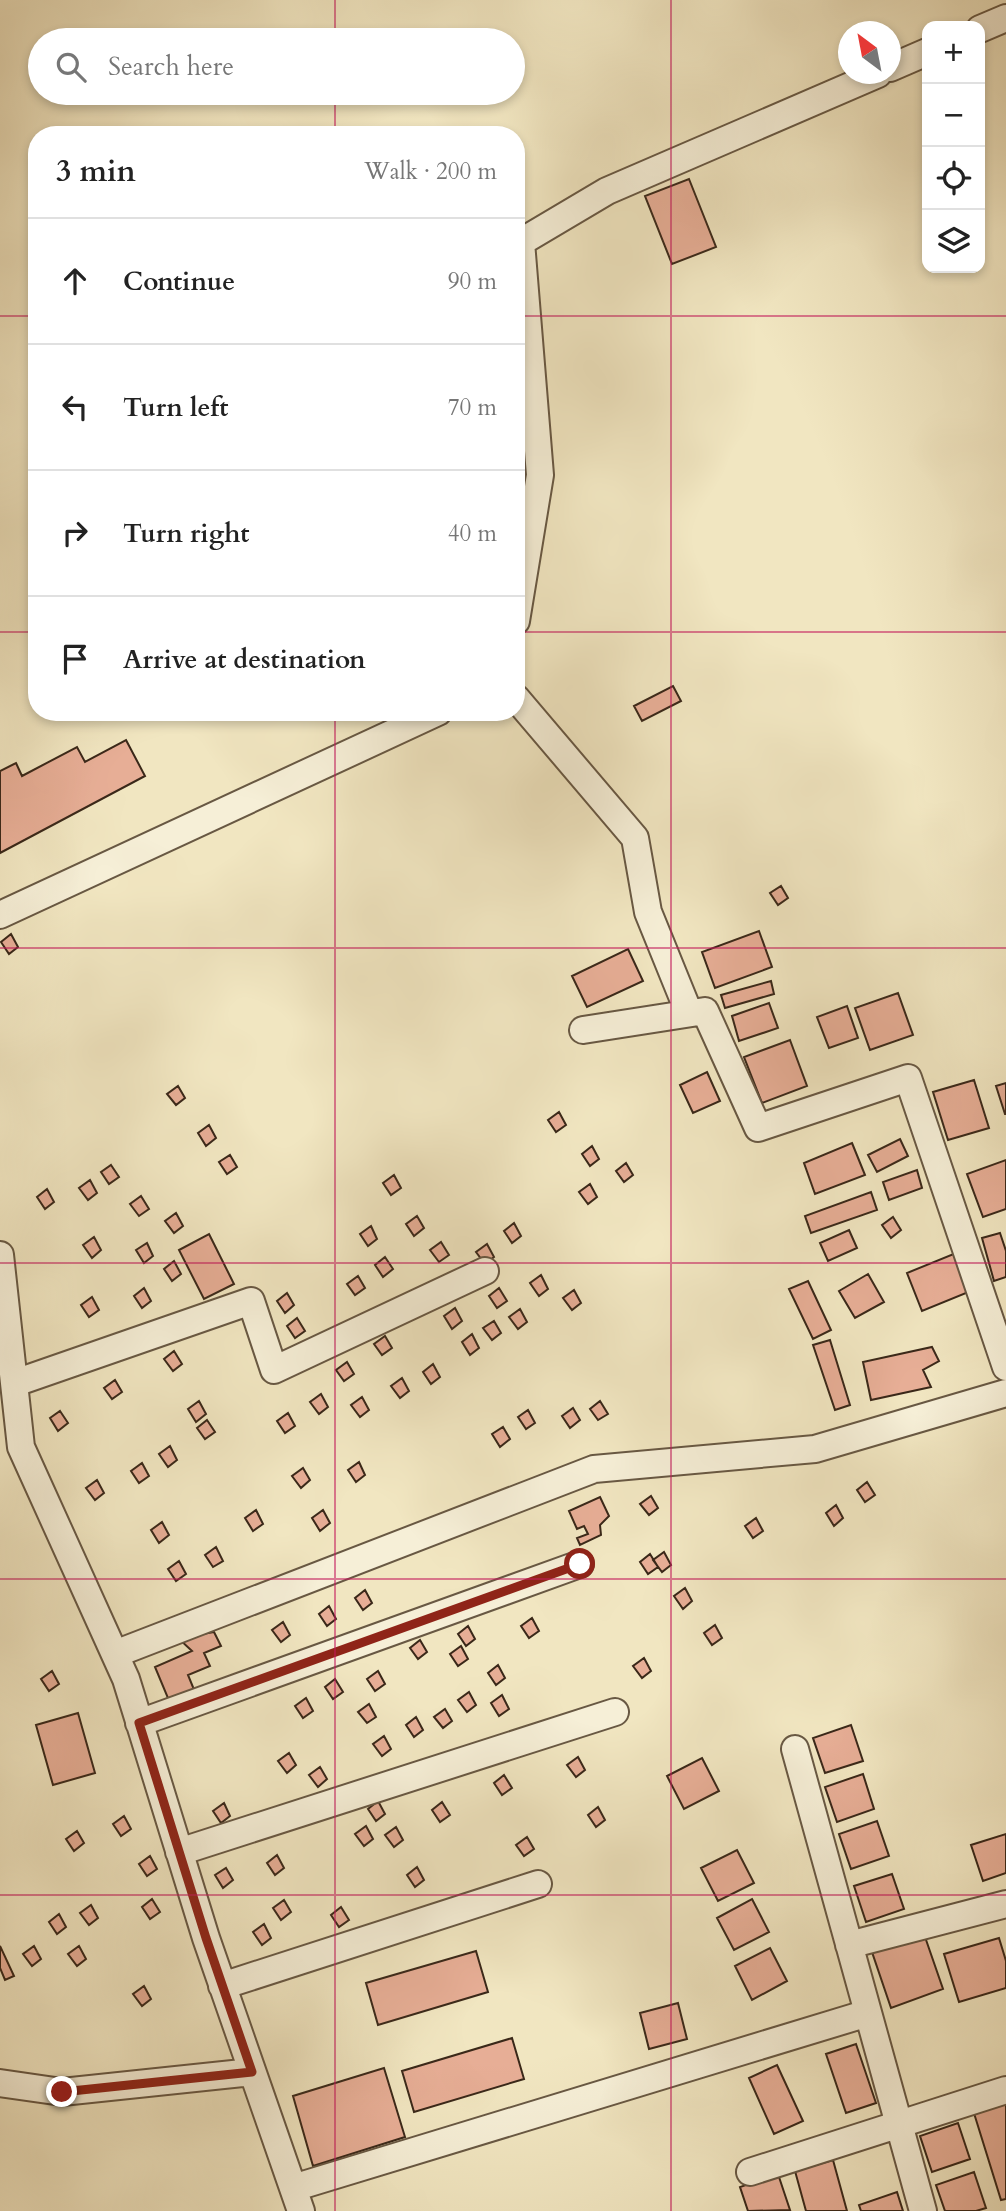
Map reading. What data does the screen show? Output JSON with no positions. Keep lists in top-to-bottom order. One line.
{"north":"top left","page":{"map_buttons":["+","−"],"search":"Search here","heading":["3 min","Walk · 200 m"],"list":[["Continue","90 m"],["Turn left","70 m"],["Turn right","40 m"],"Arrive at destination"]}}
